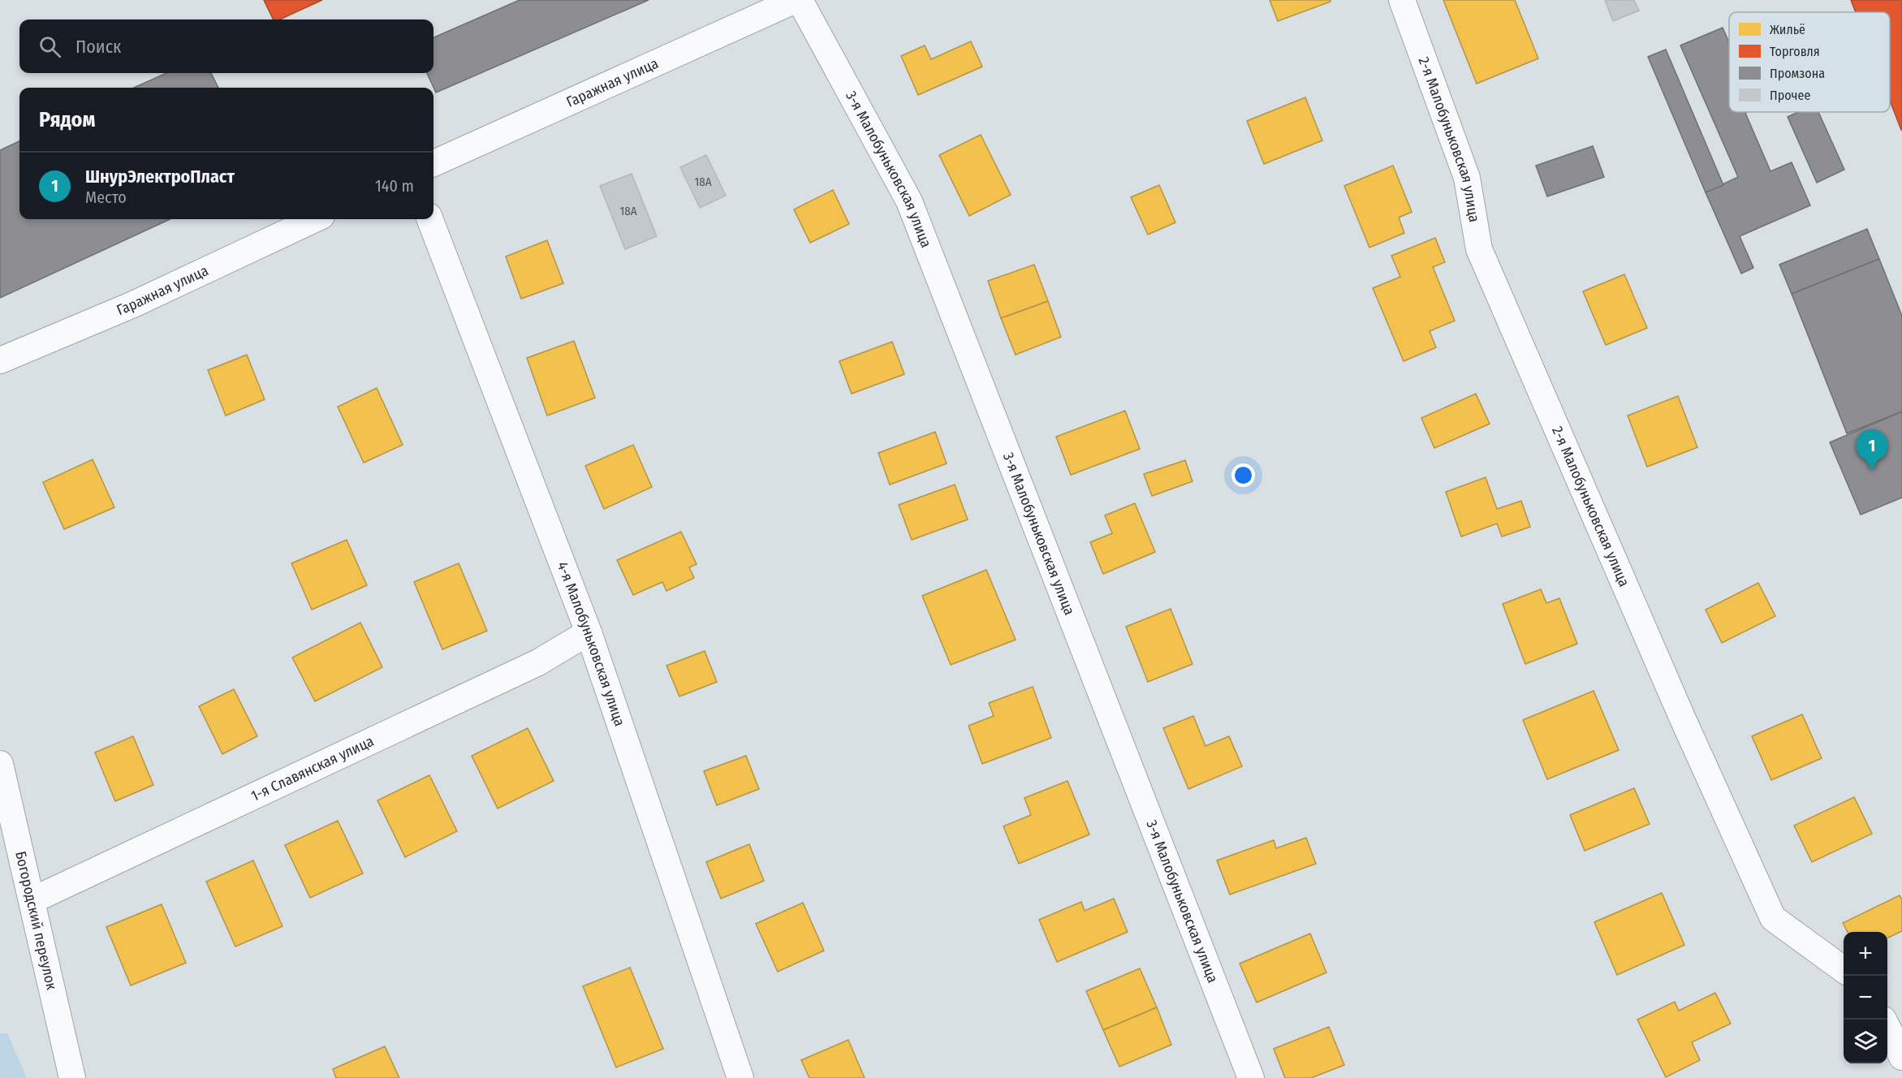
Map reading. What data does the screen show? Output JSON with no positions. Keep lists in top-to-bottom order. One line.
{"streets":{"street":["Гаражная улица","2-я Малобуньковская улица","3-я Малобуньковская улица","4-я Малобуньковская улица","1-я Славянская улица","Богородский переулок"]},"crossings":[["4-я Малобуньковская улица","1-я Славянская улица"],["1-я Славянская улица","Богородский переулок"]],"house_numbers":["18А","18А"],"legend":["Жильё","Торговля","Промзона","Прочее"],"page":{"search":"Поиск","heading":"Рядом","list":[{"mark":"1","name":"ШнурЭлектроПласт","note":"Место","value":"140 m"}],"pins":"1","map_buttons":["+","−"]}}
